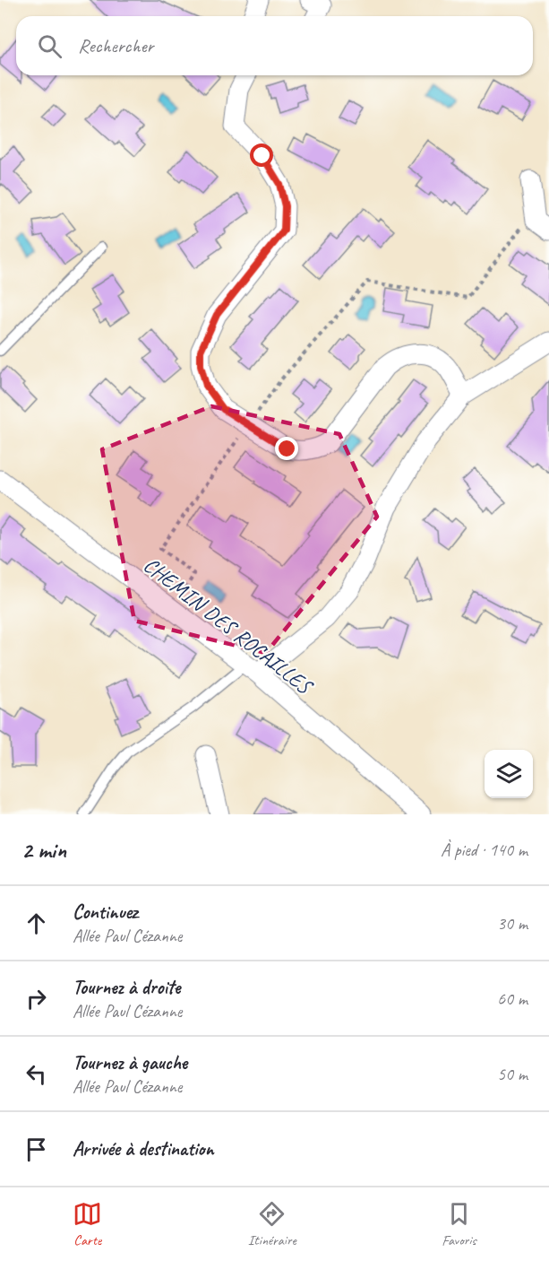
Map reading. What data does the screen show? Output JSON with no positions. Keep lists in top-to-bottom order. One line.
{"streets":{"street":["CHEMIN DES ROCAILLES"]},"page":{"search":"Rechercher","heading":["2 min","À pied · 140 m"],"list":[["Continuez","Allée Paul Cézanne","30 m"],["Tournez à droite","Allée Paul Cézanne","60 m"],["Tournez à gauche","Allée Paul Cézanne","50 m"],"Arrivée à destination"],"nav":["Carte","Itinéraire","Favoris"]}}
